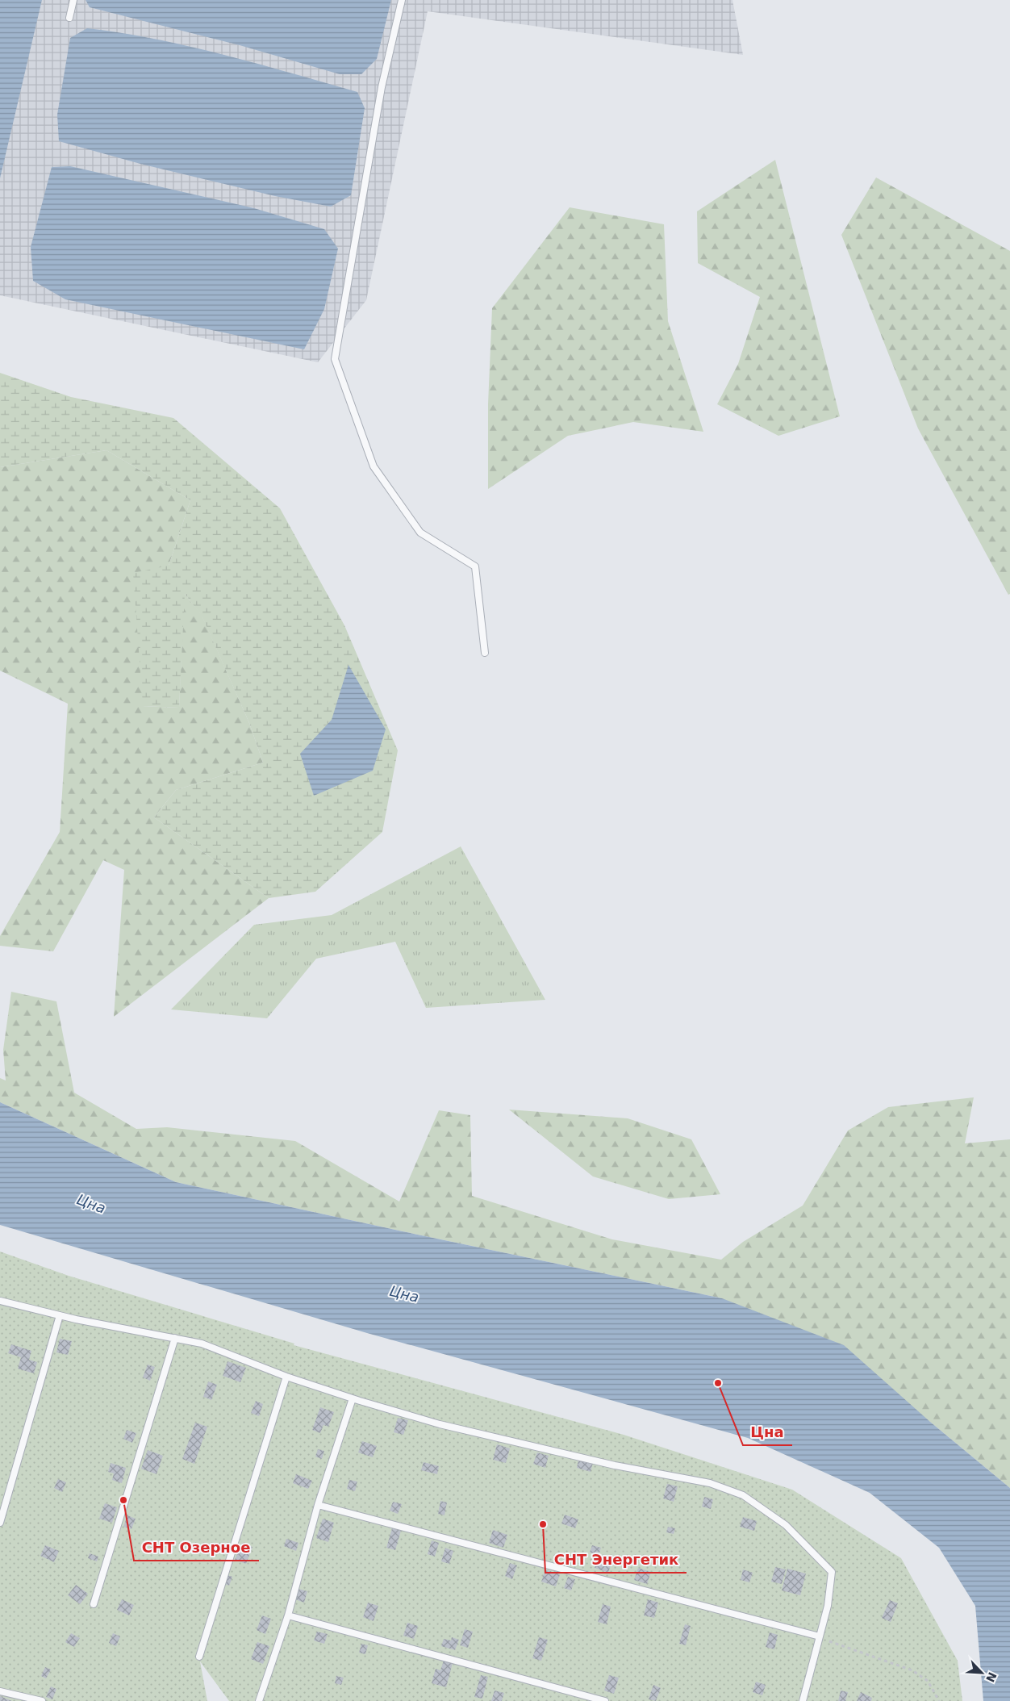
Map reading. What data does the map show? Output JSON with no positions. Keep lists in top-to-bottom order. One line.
{"water":["Цна"],"places":["Цна","СНТ Озерное","СНТ Энергетик"],"north":"bottom right"}
